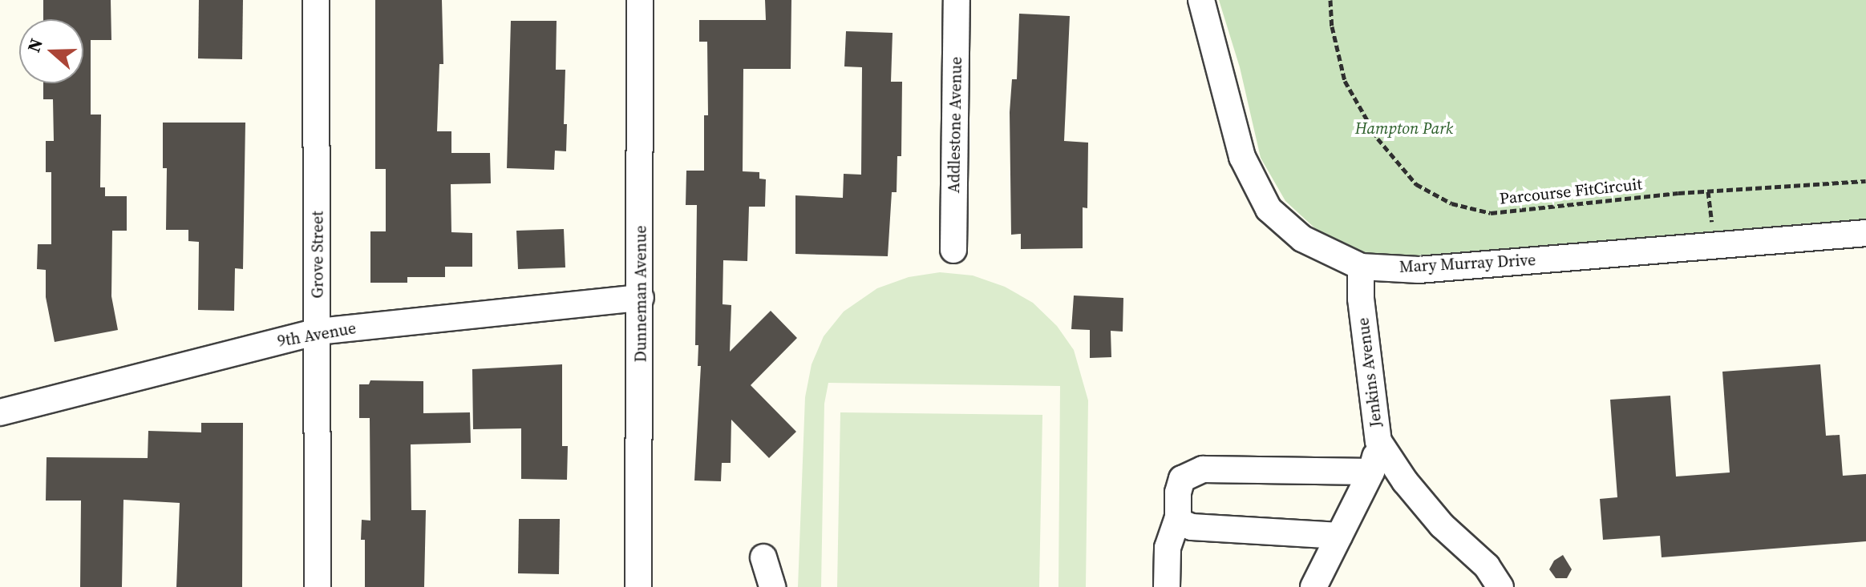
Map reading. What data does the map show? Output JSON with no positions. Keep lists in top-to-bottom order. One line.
{"streets":{"street":["Addlestone Avenue","Grove Street","Mary Murray Drive","Dunneman Avenue","9th Avenue","Jenkins Avenue"],"path":["Parcourse FitCircuit"]},"crossings":[["Grove Street","9th Avenue"],["Mary Murray Drive","Jenkins Avenue"],["Dunneman Avenue","9th Avenue"]],"parks":["Hampton Park"],"north":"left"}
